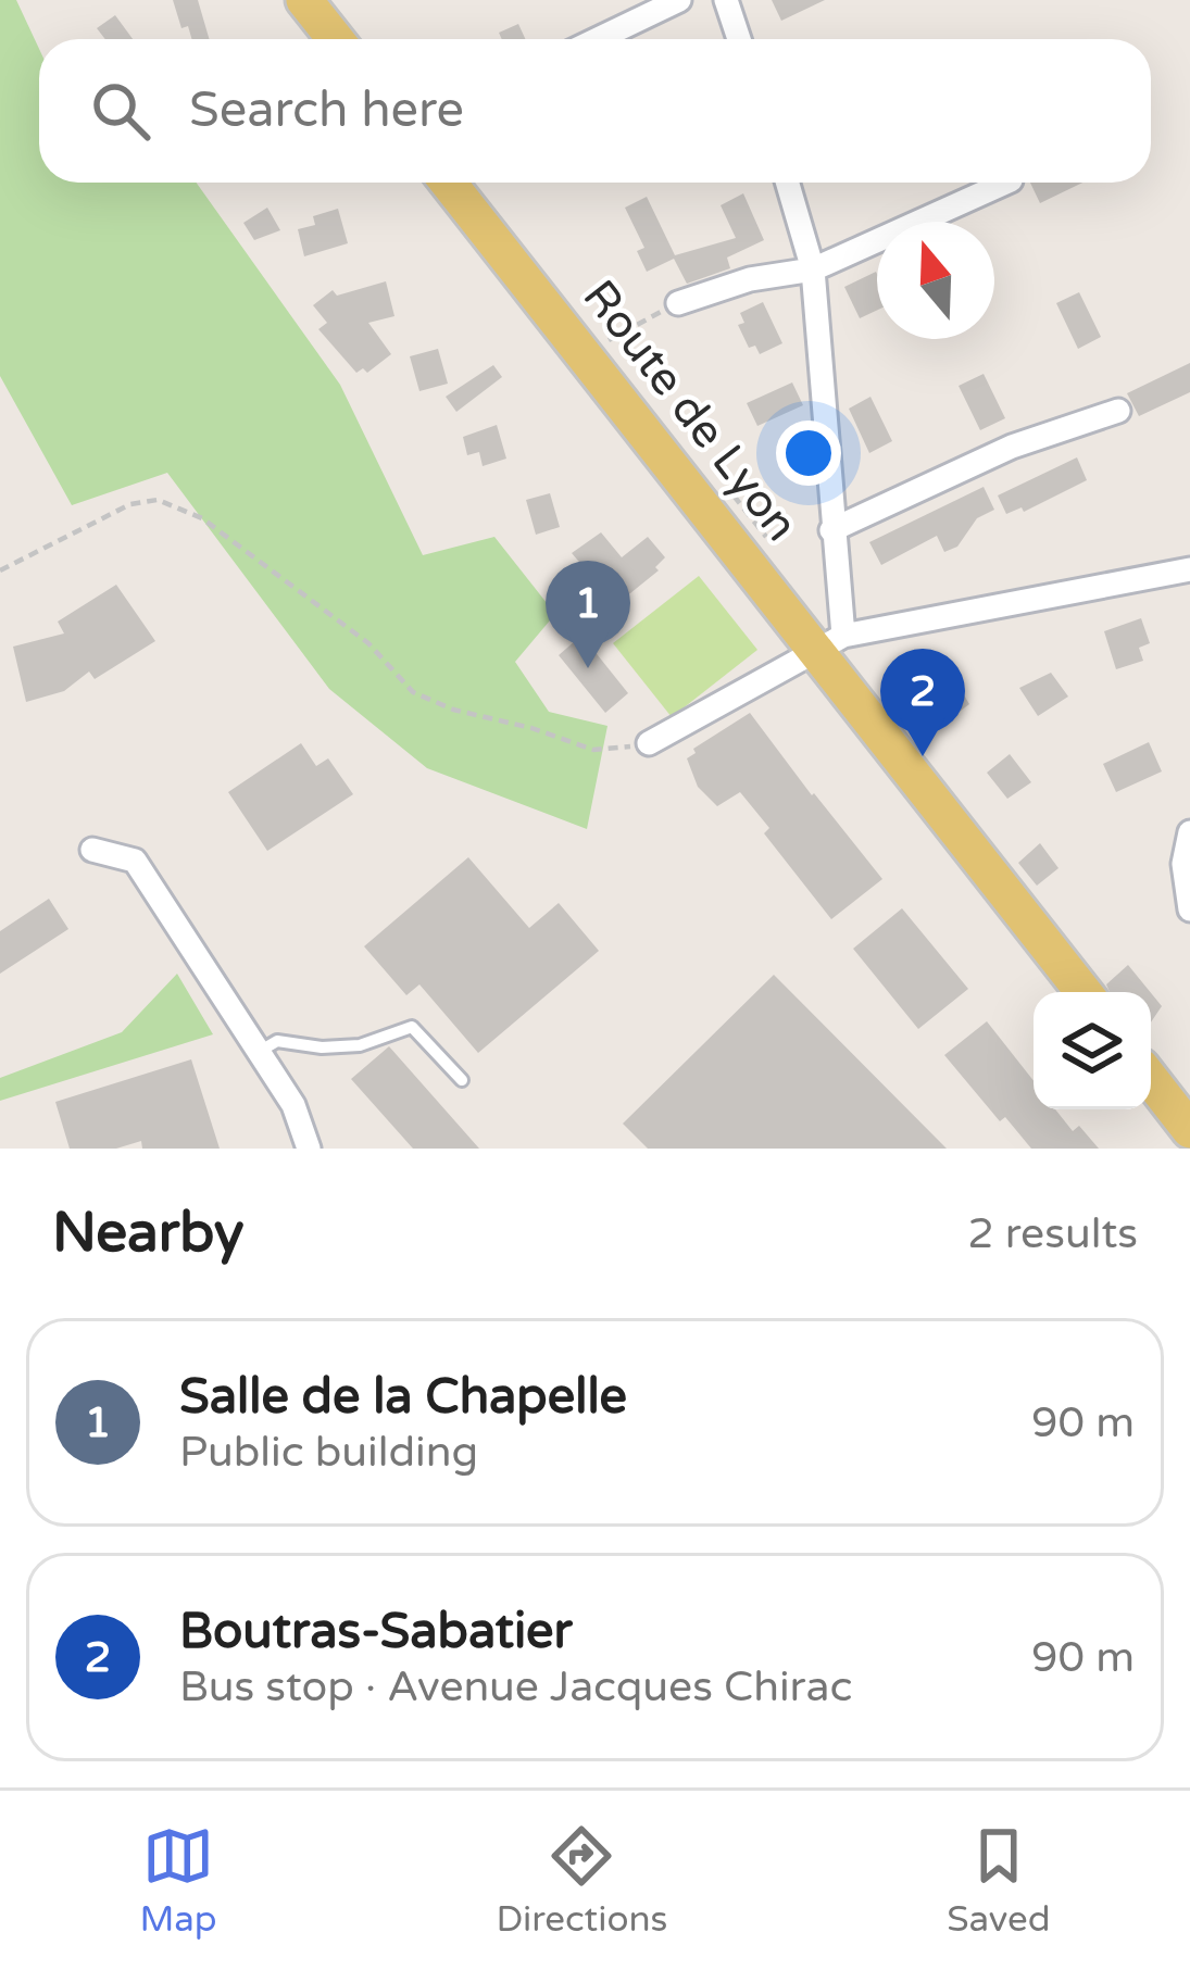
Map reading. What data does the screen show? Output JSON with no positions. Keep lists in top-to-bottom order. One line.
{"streets":{"main road":["Route de Lyon"]},"north":"top","page":{"search":"Search here","pins":["1","2"],"heading":["Nearby","2 results"],"list":[{"mark":"1","name":"Salle de la Chapelle","note":"Public building","value":"90 m"},{"mark":"2","name":"Boutras-Sabatier","note":"Bus stop · Avenue Jacques Chirac","value":"90 m"}],"nav":["Map","Directions","Saved"]}}
